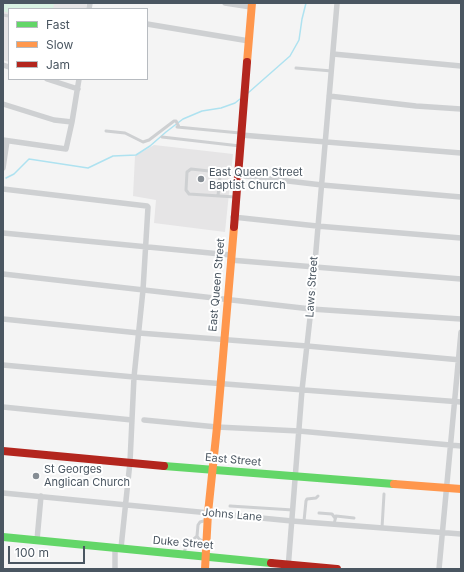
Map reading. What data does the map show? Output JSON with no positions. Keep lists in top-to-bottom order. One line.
{"streets":{"main road":["East Queen Street","East Street","Duke Street"],"street":["Laws Street","Johns Lane"]},"crossings":[["East Queen Street","East Street"],["East Queen Street","Johns Lane"],["East Queen Street","Duke Street"],["Laws Street","East Street"],["Laws Street","Johns Lane"],["Laws Street","Duke Street"]],"places":["East Queen Street Baptist Church","St Georges Anglican Church"],"legend":["Fast","Slow","Jam"],"scale_bar":"100 m"}
